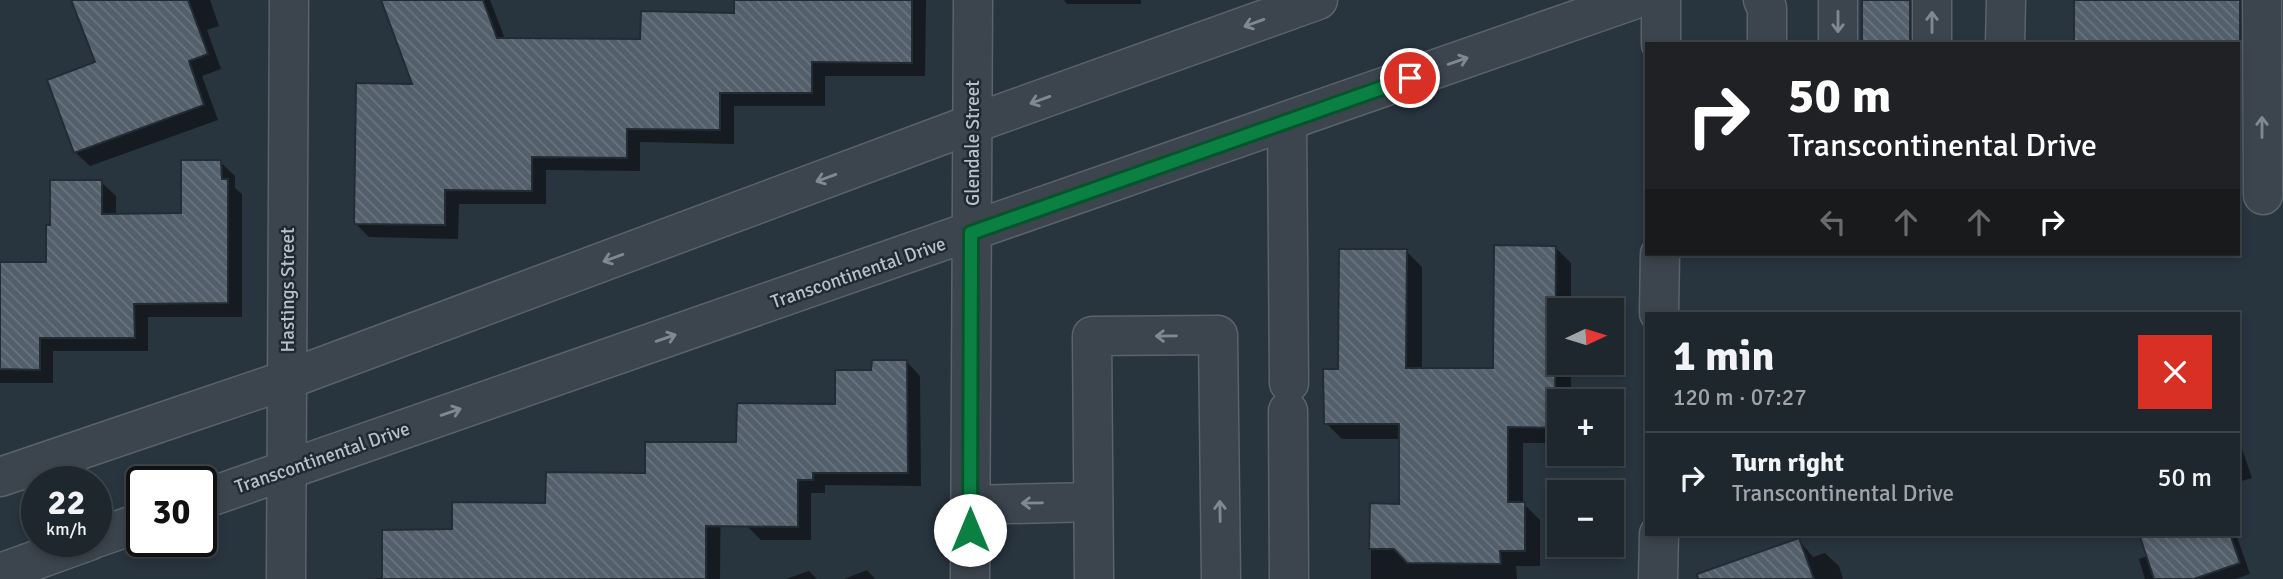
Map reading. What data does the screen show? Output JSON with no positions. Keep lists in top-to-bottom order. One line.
{"streets":{"street":["Glendale Street","Transcontinental Drive","Hastings Street"]},"crossings":[["Glendale Street","Transcontinental Drive"],["Transcontinental Drive","Hastings Street"]],"north":"right","page":{"turn":["50 m","Transcontinental Drive"],"map_buttons":["+","−"],"heading":["1 min","120 m · 07:27"],"list":[{"name":"Turn right","note":"Transcontinental Drive","value":"50 m"}],"speed":"22 km/h","limit":"30"}}
